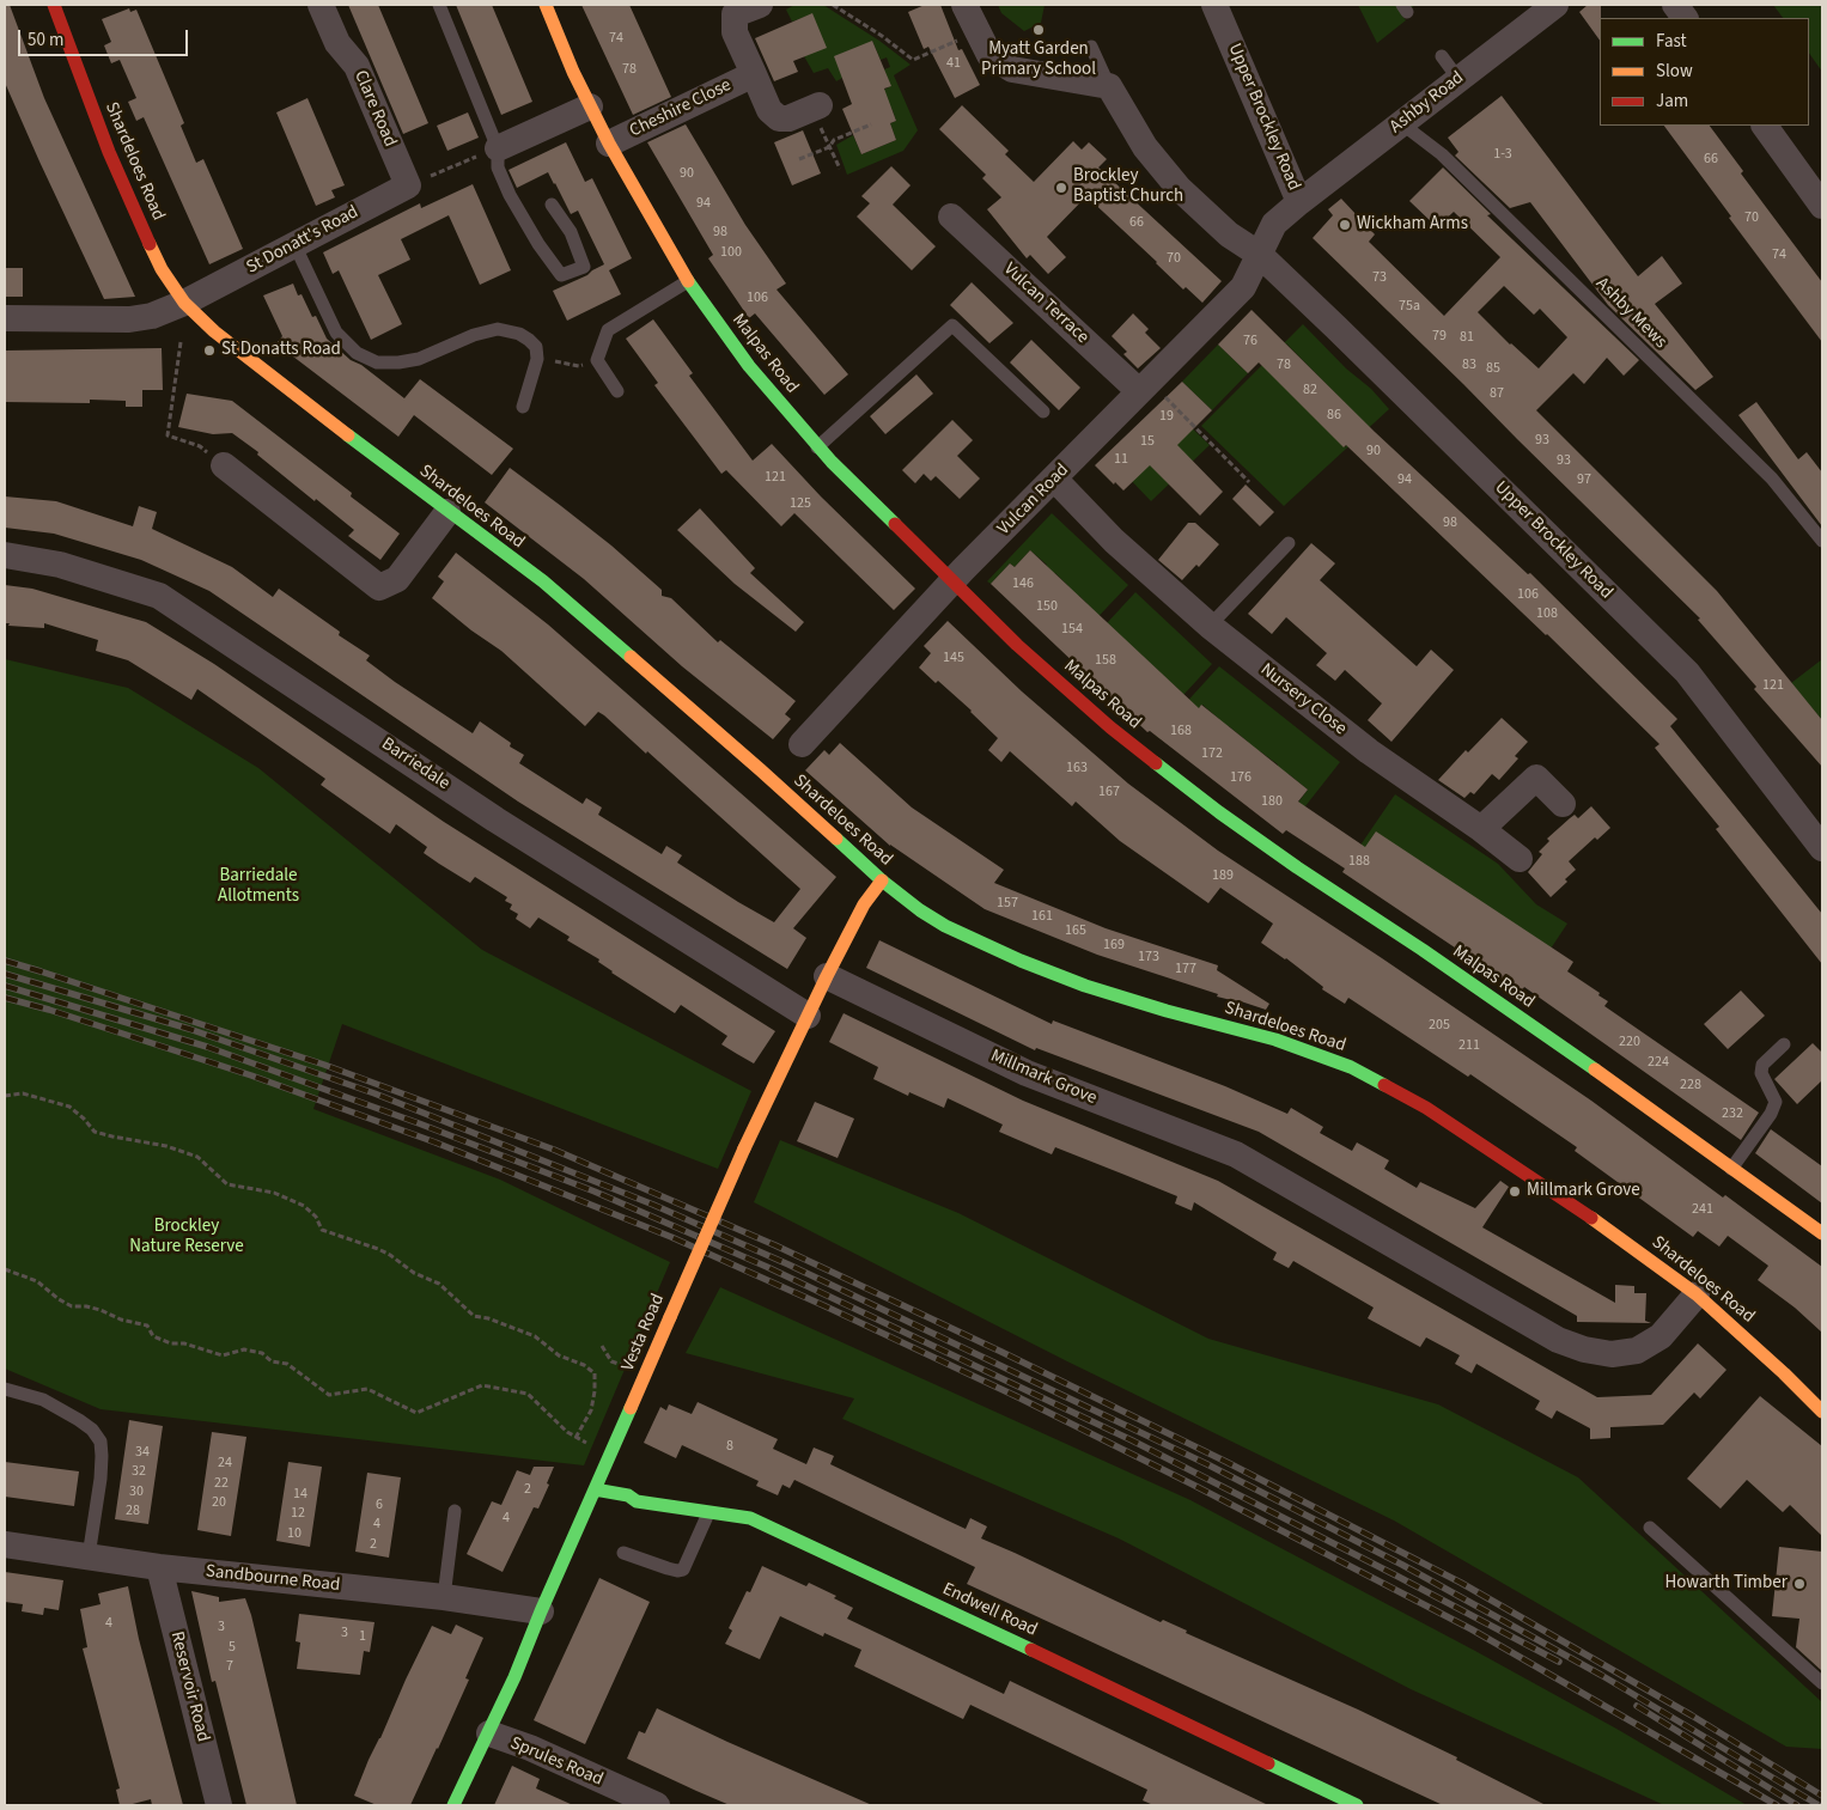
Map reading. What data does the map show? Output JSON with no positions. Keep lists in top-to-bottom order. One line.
{"streets":{"street":["Ashby Road","Clare Road","Cheshire Close","Upper Brockley Road","Shardeloes Road","St Donatt's Road","Vulcan Terrace","Malpas Road","Vulcan Road","Nursery Close","Barriedale","Millmark Grove","Vesta Road","Sandbourne Road","Endwell Road","Reservoir Road","Sprules Road"],"lane":["Ashby Mews"]},"crossings":[["Ashby Road","Upper Brockley Road"],["Ashby Road","Ashby Mews"],["Clare Road","St Donatt's Road"],["Cheshire Close","Malpas Road"],["Upper Brockley Road","Vulcan Road"],["Shardeloes Road","St Donatt's Road"],["Shardeloes Road","Millmark Grove"],["Shardeloes Road","Vesta Road"],["Vulcan Terrace","Vulcan Road"],["Malpas Road","Vulcan Road"],["Vulcan Road","Nursery Close"],["Barriedale","Vesta Road"],["Millmark Grove","Vesta Road"],["Vesta Road","Sandbourne Road"],["Vesta Road","Endwell Road"],["Vesta Road","Sprules Road"],["Sandbourne Road","Reservoir Road"]],"parks":["Barriedale Allotments","Brockley Nature Reserve"],"places":["Myatt Garden Primary School","Brockley Baptist Church","Wickham Arms","St Donatts Road","Millmark Grove","Howarth Timber"],"house_numbers":["74","41","78","1-3","66","90","94","70","66","98","100","74","70","73","106","75a","79","81","76","78","83","85","82","87","86","19","93","15","90","11","93","121","94","97","125","98","146","106","150","108","154","145","158","121","168","172","163","176","167","180","188","189","157","161","165","169","173","177","205","220","211","224","228","232","241","8","34","24","32","22","2","30","14","20","6","28","12","4","4","10","2","4","3","3","1","5","7"],"legend":["Fast","Slow","Jam"],"scale_bar":"50 m"}
